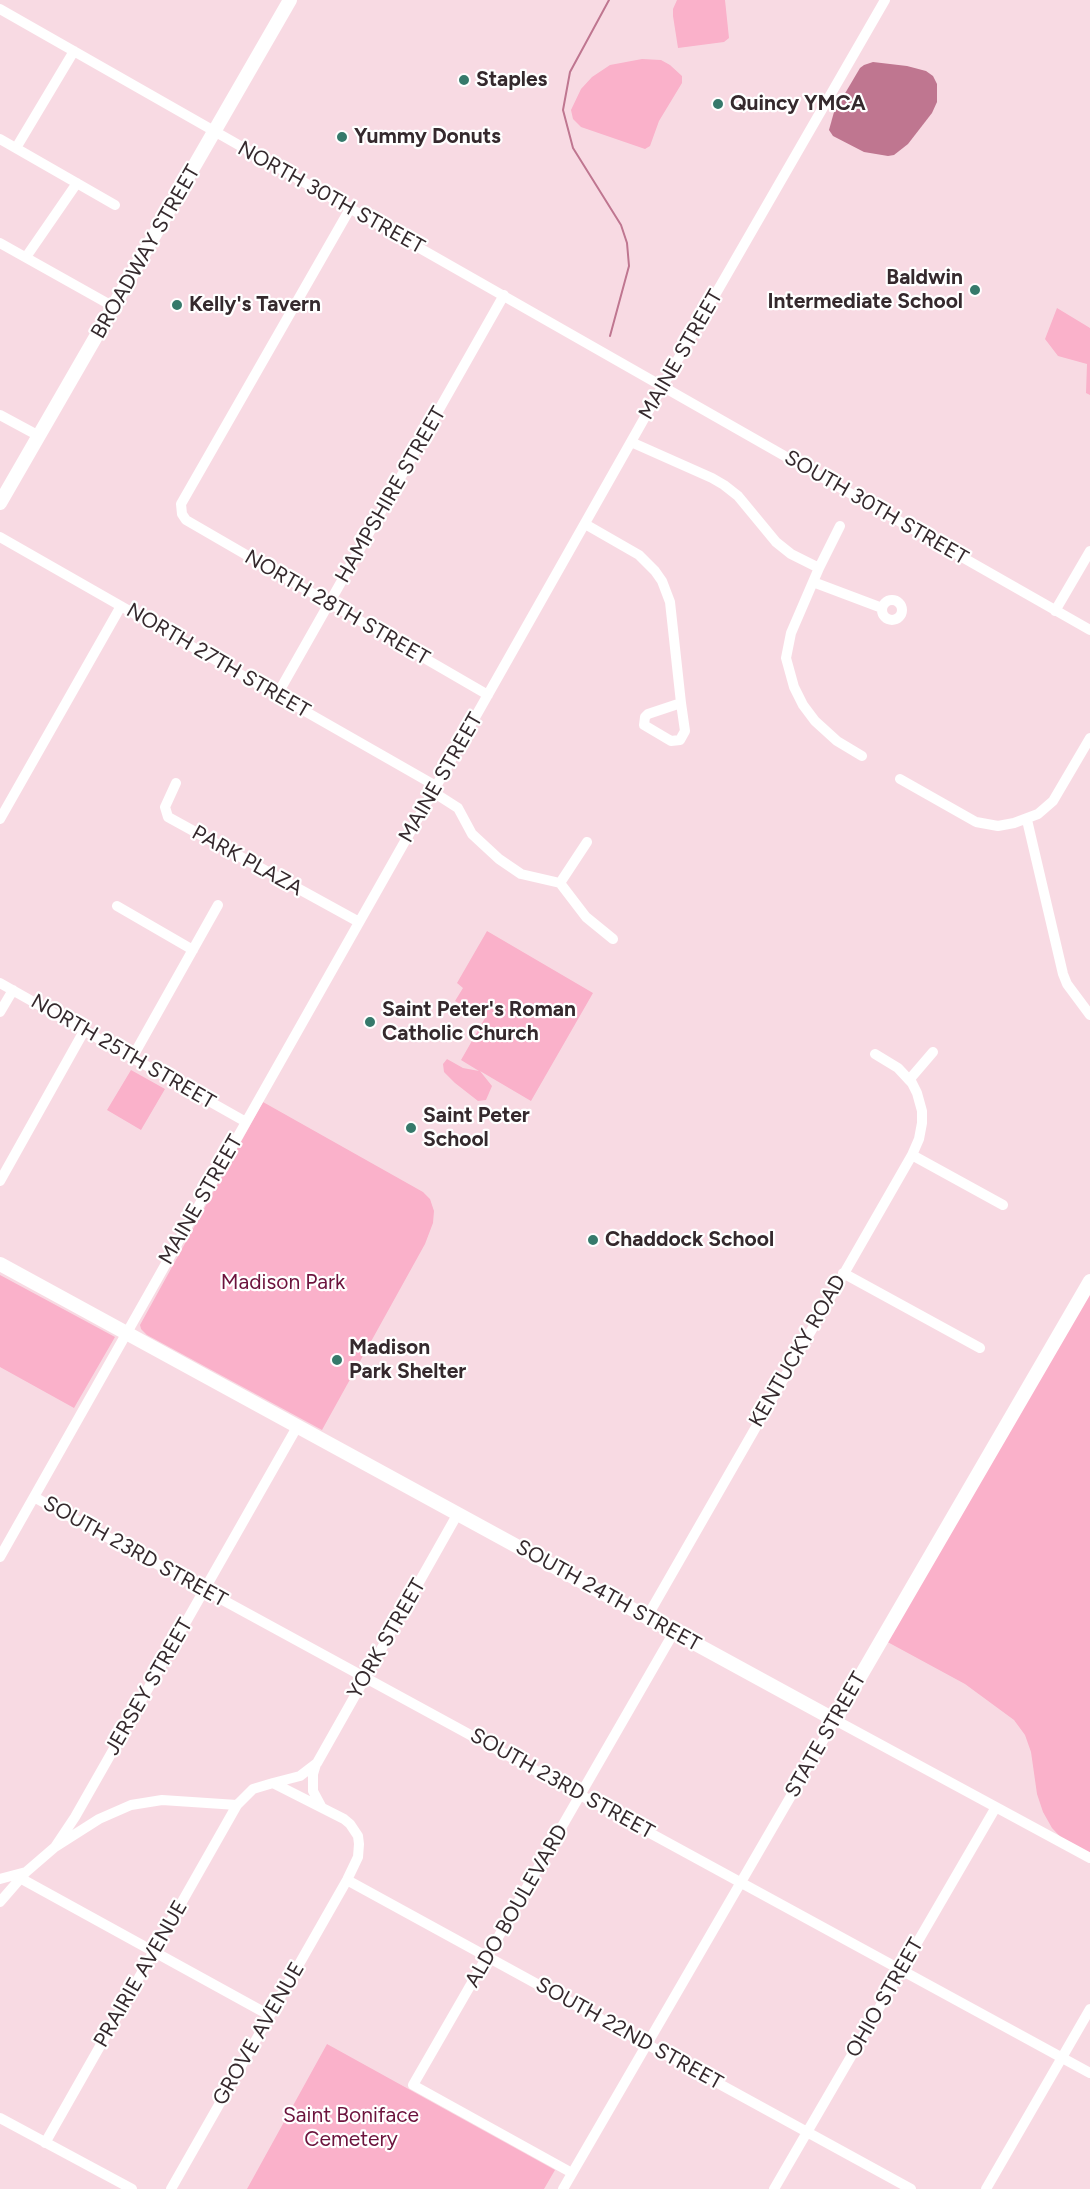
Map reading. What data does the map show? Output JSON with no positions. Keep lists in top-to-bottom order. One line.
{"streets":{"main road":["BROADWAY STREET","SOUTH 24TH STREET","STATE STREET"],"street":["NORTH 30TH STREET","MAINE STREET","HAMPSHIRE STREET","SOUTH 30TH STREET","NORTH 28TH STREET","NORTH 27TH STREET","PARK PLAZA","NORTH 25TH STREET","KENTUCKY ROAD","SOUTH 23RD STREET","YORK STREET","JERSEY STREET","ALDO BOULEVARD","PRAIRIE AVENUE","OHIO STREET","GROVE AVENUE","SOUTH 22ND STREET"]},"crossings":[["NORTH 30TH STREET","BROADWAY STREET"],["NORTH 30TH STREET","MAINE STREET"],["NORTH 30TH STREET","HAMPSHIRE STREET"],["NORTH 30TH STREET","SOUTH 30TH STREET"],["NORTH 30TH STREET","NORTH 28TH STREET"],["MAINE STREET","SOUTH 30TH STREET"],["MAINE STREET","NORTH 28TH STREET"],["MAINE STREET","NORTH 27TH STREET"],["MAINE STREET","PARK PLAZA"],["MAINE STREET","NORTH 25TH STREET"],["MAINE STREET","SOUTH 23RD STREET"],["MAINE STREET","SOUTH 24TH STREET"],["HAMPSHIRE STREET","NORTH 28TH STREET"],["HAMPSHIRE STREET","NORTH 27TH STREET"],["KENTUCKY ROAD","SOUTH 24TH STREET"],["SOUTH 23RD STREET","YORK STREET"],["SOUTH 23RD STREET","JERSEY STREET"],["SOUTH 23RD STREET","STATE STREET"],["SOUTH 23RD STREET","ALDO BOULEVARD"],["SOUTH 23RD STREET","OHIO STREET"],["SOUTH 24TH STREET","YORK STREET"],["SOUTH 24TH STREET","JERSEY STREET"],["SOUTH 24TH STREET","STATE STREET"],["SOUTH 24TH STREET","ALDO BOULEVARD"],["SOUTH 24TH STREET","OHIO STREET"],["YORK STREET","PRAIRIE AVENUE"],["YORK STREET","GROVE AVENUE"],["STATE STREET","ALDO BOULEVARD"],["STATE STREET","SOUTH 22ND STREET"],["ALDO BOULEVARD","SOUTH 22ND STREET"],["OHIO STREET","SOUTH 22ND STREET"],["GROVE AVENUE","SOUTH 22ND STREET"]],"parks":["Madison Park","Saint Boniface Cemetery"],"places":["Staples","Quincy YMCA","Yummy Donuts","Baldwin Intermediate School","Kelly's Tavern","Saint Peter's Roman Catholic Church","Saint Peter School","Chaddock School","Madison Park Shelter"]}
